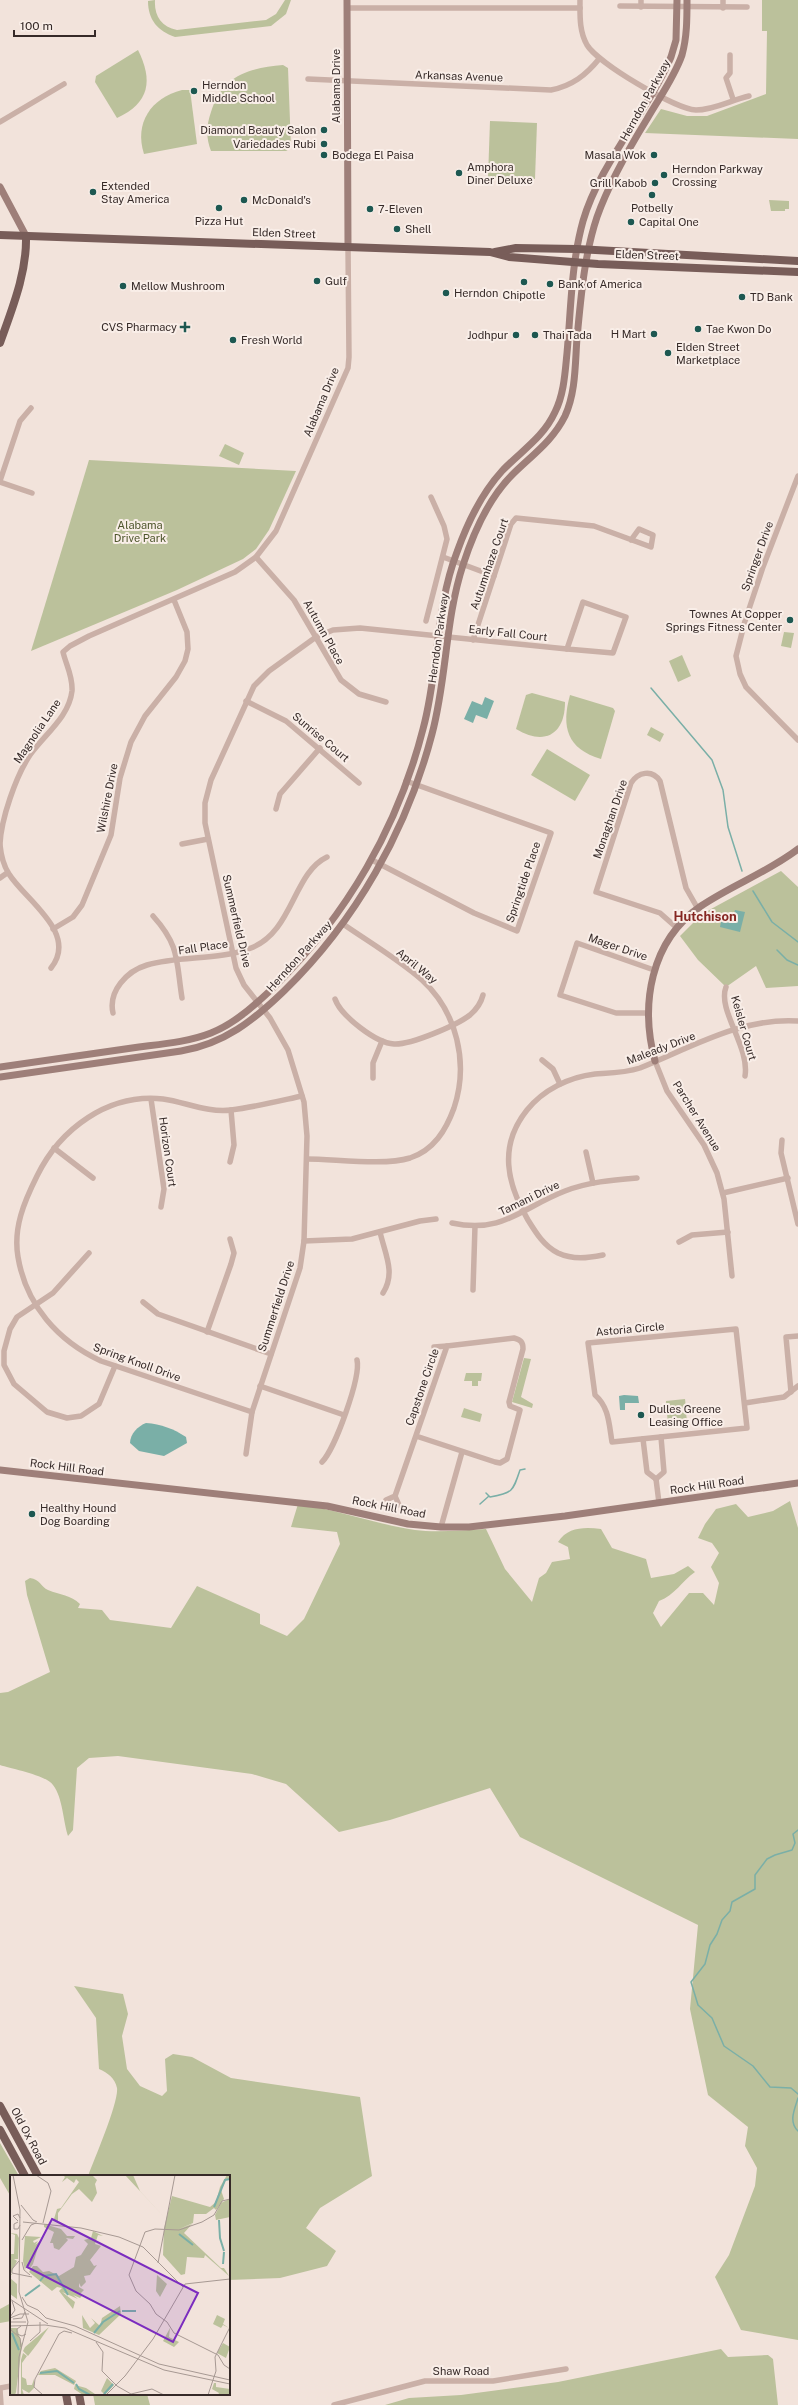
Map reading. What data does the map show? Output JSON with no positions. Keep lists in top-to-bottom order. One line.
{"streets":{"main road":["Alabama Drive","Herndon Parkway","Elden Street","Parcher Avenue","Rock Hill Road","Old Ox Road"],"street":["Arkansas Avenue","Springer Drive","Autumnhaze Court","Autumn Place","Early Fall Court","Magnolia Lane","Sunrise Court","Wilshire Drive","Monaghan Drive","Springtide Place","Summerfield Drive","Fall Place","Mager Drive","April Way","Keisler Court","Maleady Drive","Horizon Court","Tamani Drive","Astoria Circle","Spring Knoll Drive","Capstone Circle","Shaw Road"]},"crossings":[["Arkansas Avenue","Alabama Drive"],["Alabama Drive","Elden Street"],["Alabama Drive","Autumn Place"],["Alabama Drive","Magnolia Lane"],["Alabama Drive","Wilshire Drive"],["Herndon Parkway","Elden Street"],["Herndon Parkway","Early Fall Court"],["Herndon Parkway","Springtide Place"],["Herndon Parkway","Summerfield Drive"],["Herndon Parkway","April Way"],["Autumnhaze Court","Early Fall Court"],["Autumn Place","Summerfield Drive"],["Early Fall Court","Summerfield Drive"],["Magnolia Lane","Wilshire Drive"],["Sunrise Court","Summerfield Drive"],["Monaghan Drive","Parcher Avenue"],["Summerfield Drive","Fall Place"],["Summerfield Drive","April Way"],["Summerfield Drive","Spring Knoll Drive"],["Mager Drive","Parcher Avenue"],["Keisler Court","Maleady Drive"],["Maleady Drive","Parcher Avenue"],["Maleady Drive","Tamani Drive"],["Horizon Court","Spring Knoll Drive"]],"districts":["Hutchison"],"parks":["Alabama Drive Park"],"places":{"other":["Herndon Middle School","Diamond Beauty Salon","Variedades Rubi","Bodega El Paisa","Masala Wok","Amphora Diner Deluxe","Herndon Parkway Crossing","Grill Kabob","Extended Stay America","Potbelly","McDonald's","Pizza Hut","7-Eleven","Capital One","Shell","Gulf","Chipotle","Bank of America","Mellow Mushroom","Herndon","TD Bank","Tae Kwon Do","H Mart","Jodhpur","Thai Tada","Fresh World","Elden Street Marketplace","Townes At Copper Springs Fitness Center","Dulles Greene Leasing Office","Healthy Hound Dog Boarding"],"health":["CVS Pharmacy"]},"scale_bar":"100 m"}
